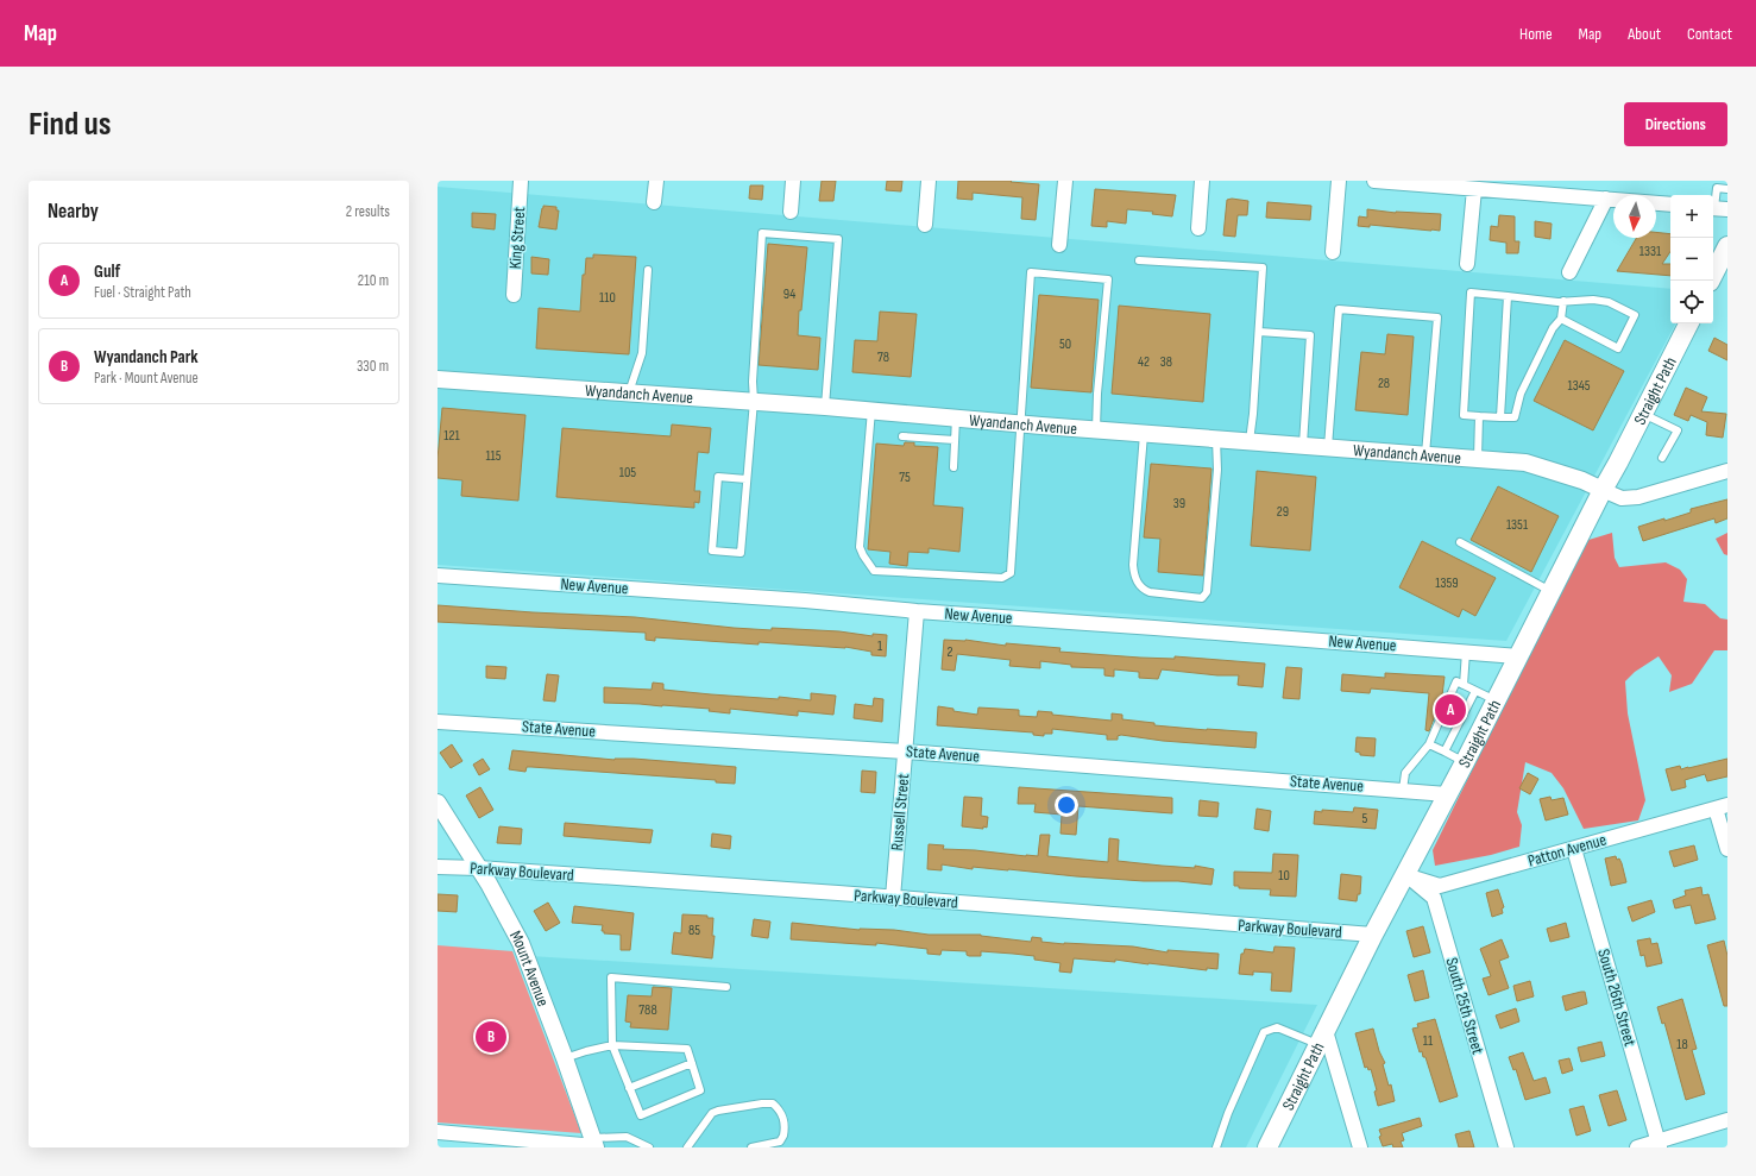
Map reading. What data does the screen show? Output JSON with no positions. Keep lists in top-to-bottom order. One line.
{"streets":{"main road":["Straight Path"],"street":["King Street","Wyandanch Avenue","New Avenue","State Avenue","Russell Street","Patton Avenue","Parkway Boulevard","Mount Avenue","South 26th Street","South 25th Street"]},"crossings":[["Straight Path","Wyandanch Avenue"],["Straight Path","New Avenue"],["Straight Path","State Avenue"],["Straight Path","Patton Avenue"],["Straight Path","Parkway Boulevard"],["Straight Path","South 25th Street"],["New Avenue","Russell Street"],["State Avenue","Russell Street"],["Russell Street","Parkway Boulevard"],["Patton Avenue","South 26th Street"],["Patton Avenue","South 25th Street"],["Parkway Boulevard","Mount Avenue"]],"house_numbers":["1331","94","110","50","78","42","38","28","1345","121","115","105","75","39","29","1351","1359","1","2","5","10","85","788","11","18"],"north":"bottom","page":{"header":"Map","nav":["Home","Map","About","Contact"],"buttons":"Directions","title":"Find us","heading":["Nearby","2 results"],"map_buttons":["+","−"],"list":[{"mark":"A","name":"Gulf","note":"Fuel · Straight Path","value":"210 m"},{"mark":"B","name":"Wyandanch Park","note":"Park · Mount Avenue","value":"330 m"}],"pins":["A","B"]}}
